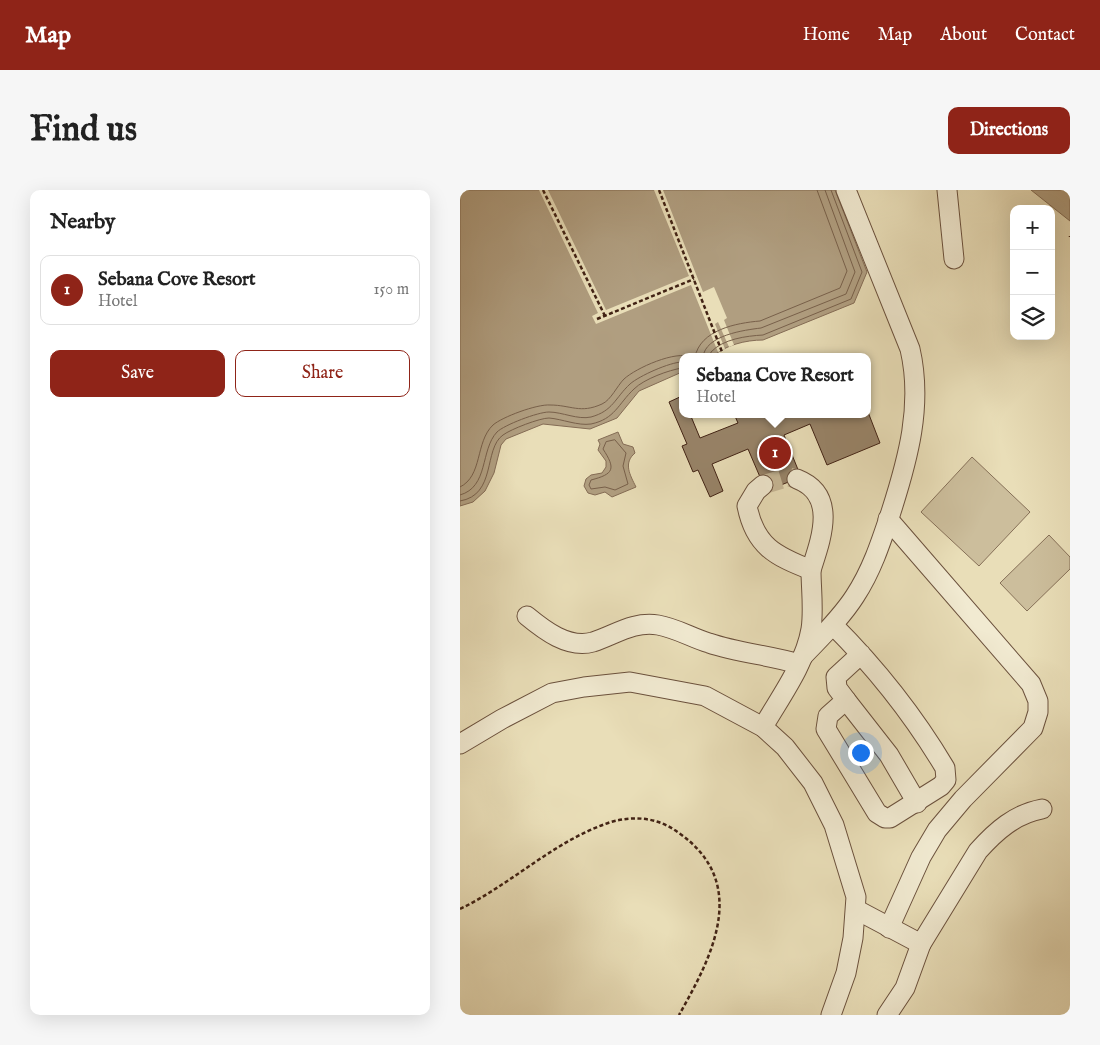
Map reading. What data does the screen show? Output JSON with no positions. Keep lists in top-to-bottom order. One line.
{"page":{"header":"Map","nav":["Home","Map","About","Contact"],"buttons":["Directions",["Save","Share"]],"title":"Find us","heading":"Nearby","map_buttons":["+","−"],"list":[{"mark":"1","name":"Sebana Cove Resort","note":"Hotel","value":"150 m"}],"popup":["Sebana Cove Resort","Hotel"],"pins":"1"}}
